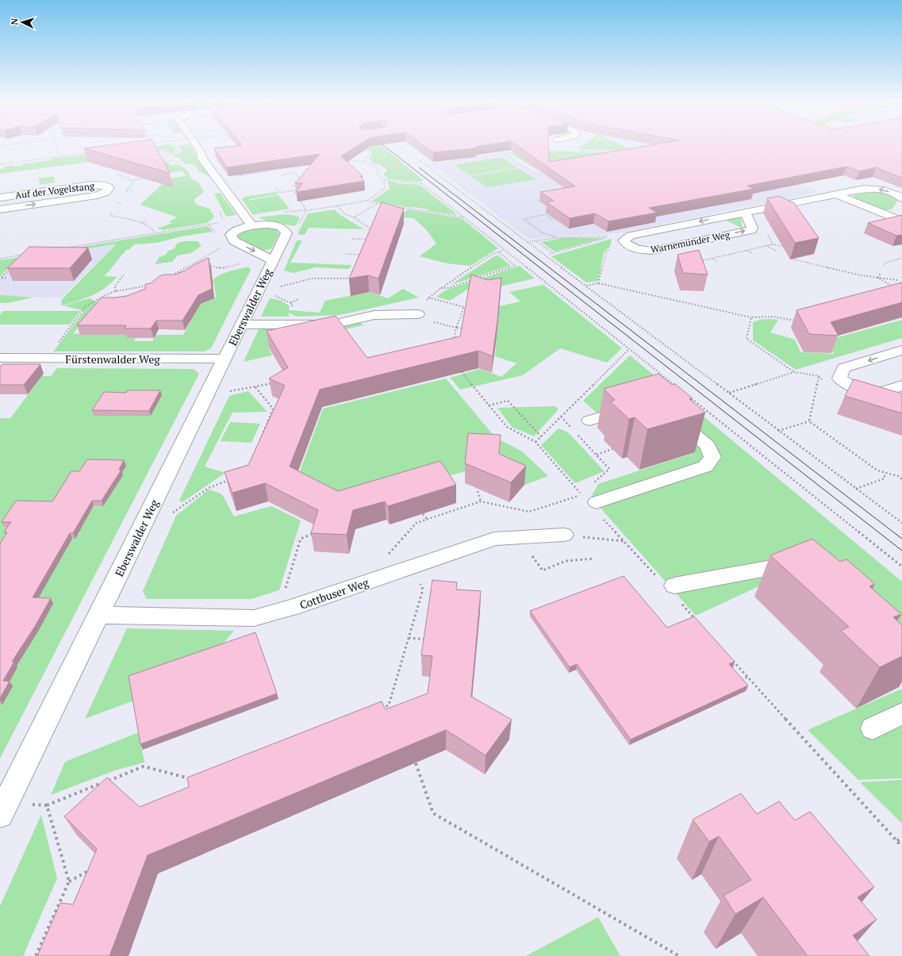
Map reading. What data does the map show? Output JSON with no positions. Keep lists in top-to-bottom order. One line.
{"streets":{"street":["Auf der Vogelstang","Warnemünder Weg","Eberswalder Weg","Fürstenwalder Weg","Cottbuser Weg"]},"crossings":[["Eberswalder Weg","Fürstenwalder Weg"],["Eberswalder Weg","Cottbuser Weg"]],"north":"left"}
